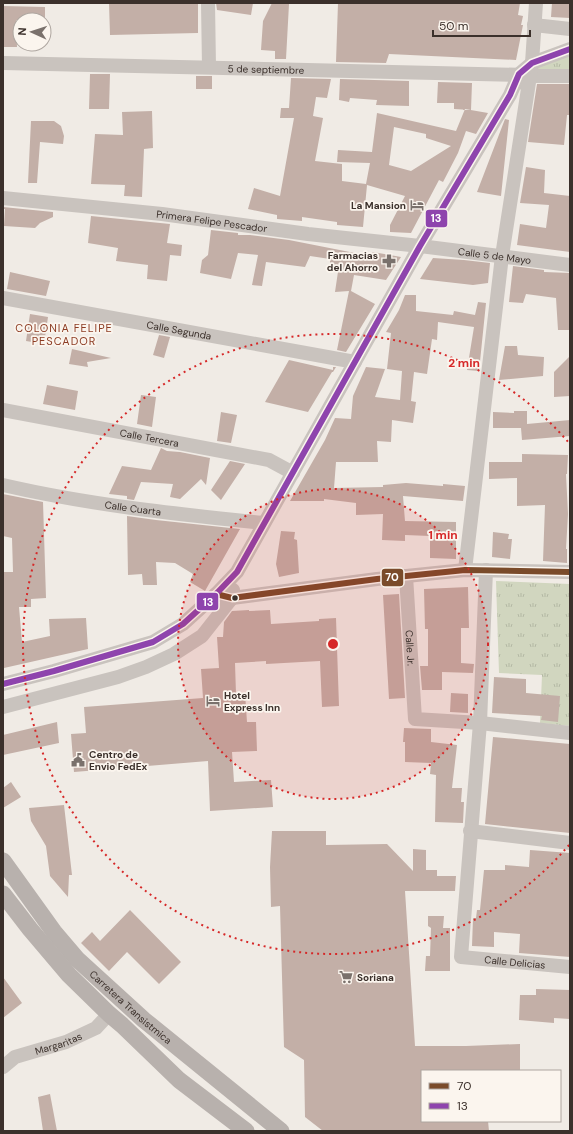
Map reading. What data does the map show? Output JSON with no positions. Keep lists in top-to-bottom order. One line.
{"streets":{"main road":["Carretera Transistmica"],"street":["5 de septiembre","Primera Felipe Pescador","Calle 5 de Mayo","Calle Segunda","Calle Tercera","Calle Cuarta","Calle Jr.","Calle Delicias","Margaritas"]},"crossings":[["Primera Felipe Pescador","Calle 5 de Mayo"],["Carretera Transistmica","Margaritas"]],"districts":["COLONIA FELIPE PESCADOR"],"places":{"hotel":["La Mansion","Hotel Express Inn"],"pharmacy":["Farmacias del Ahorro"],"public building":["Centro de Envio FedEx"],"supermarket":["Soriana"]},"lines":["transit line 13","transit line 70"],"legend":["70","13"],"scale_bar":"50 m","north":"left","rings":["2 min","1 min"]}
